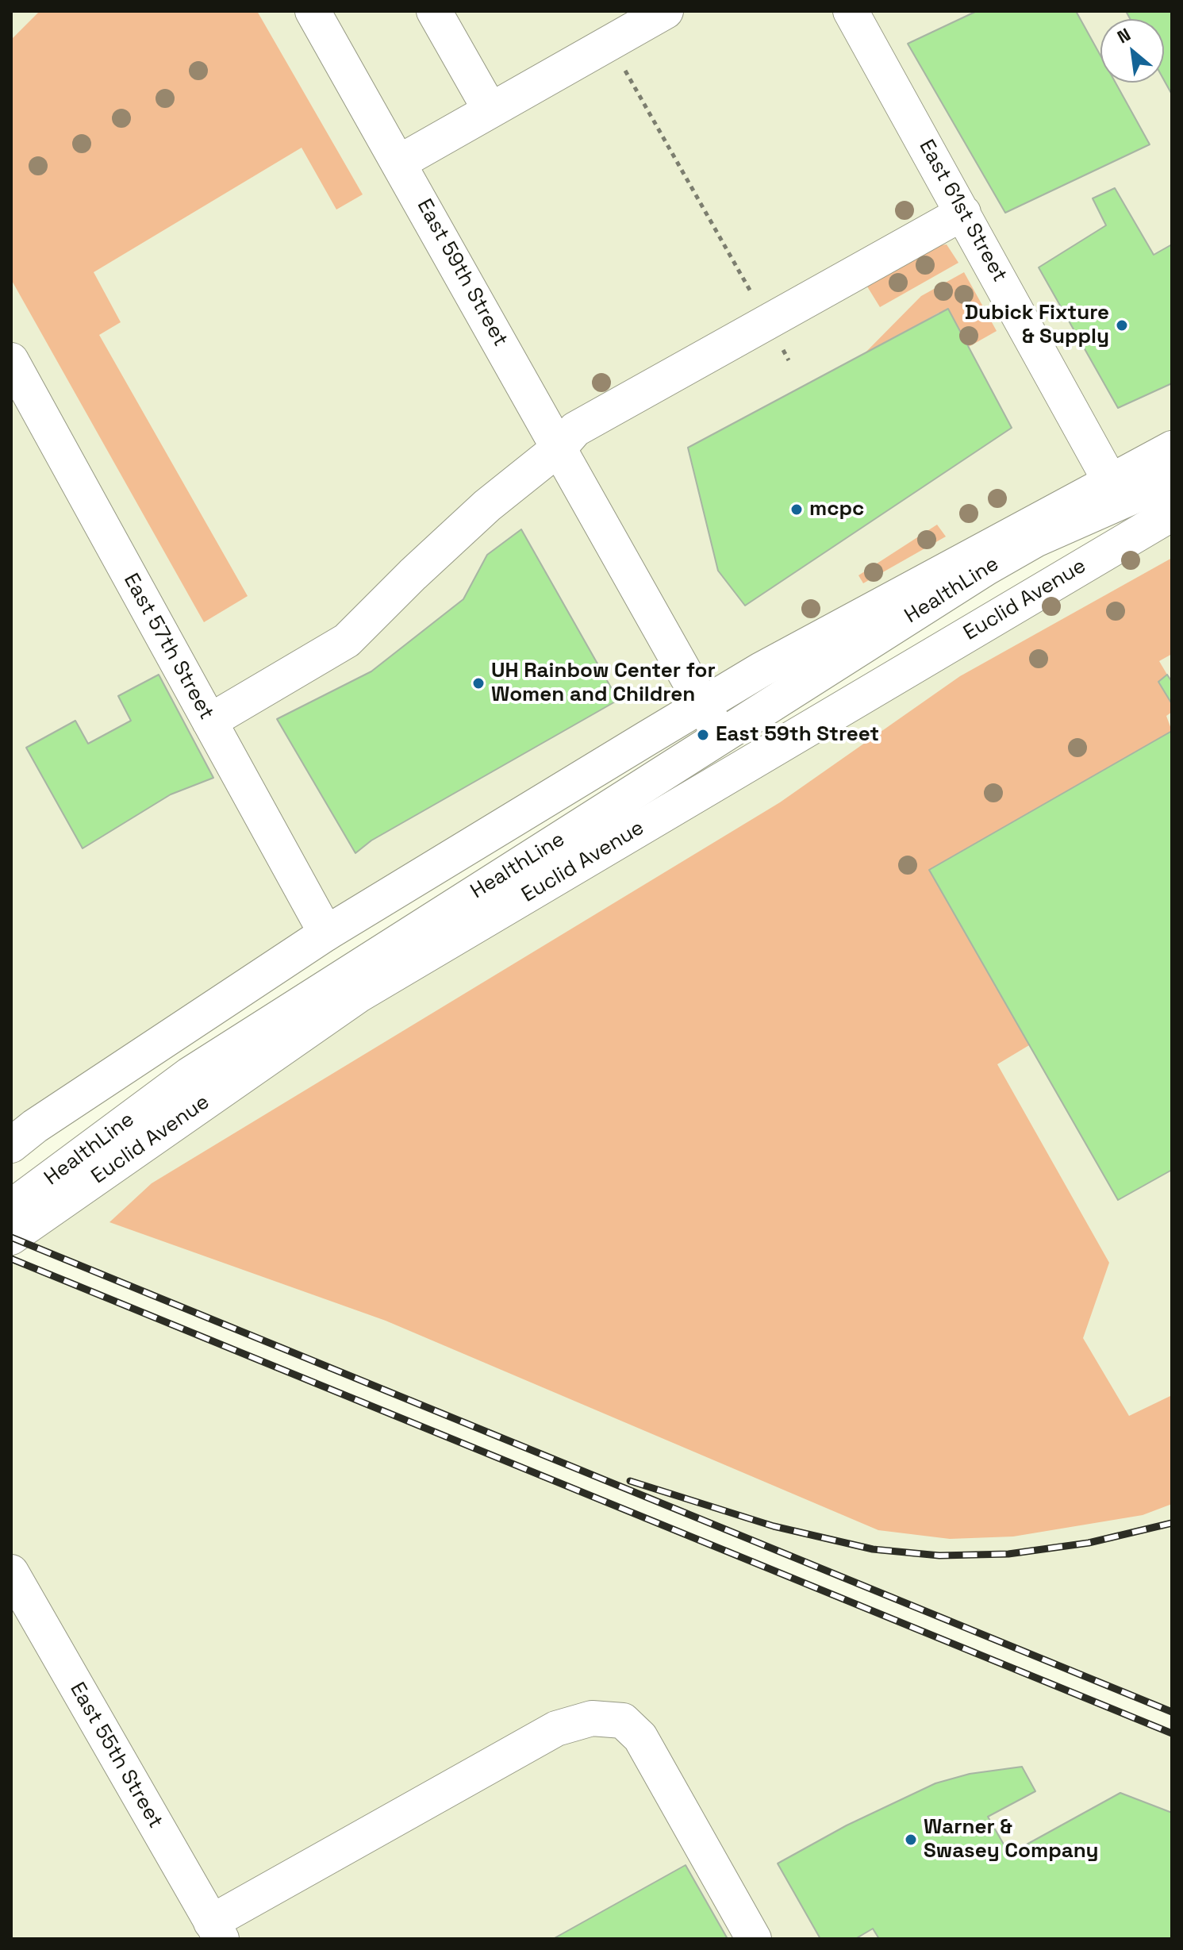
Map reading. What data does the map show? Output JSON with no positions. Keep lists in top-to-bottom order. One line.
{"streets":{"main road":["East 61st Street","East 59th Street","HealthLine","Euclid Avenue","East 57th Street","East 55th Street"]},"crossings":[["East 61st Street","HealthLine"],["East 59th Street","HealthLine"],["East 59th Street","Euclid Avenue"]],"places":["Dubick Fixture & Supply","mcpc","UH Rainbow Center for Women and Children","East 59th Street","Warner & Swasey Company"],"north":"top left"}
